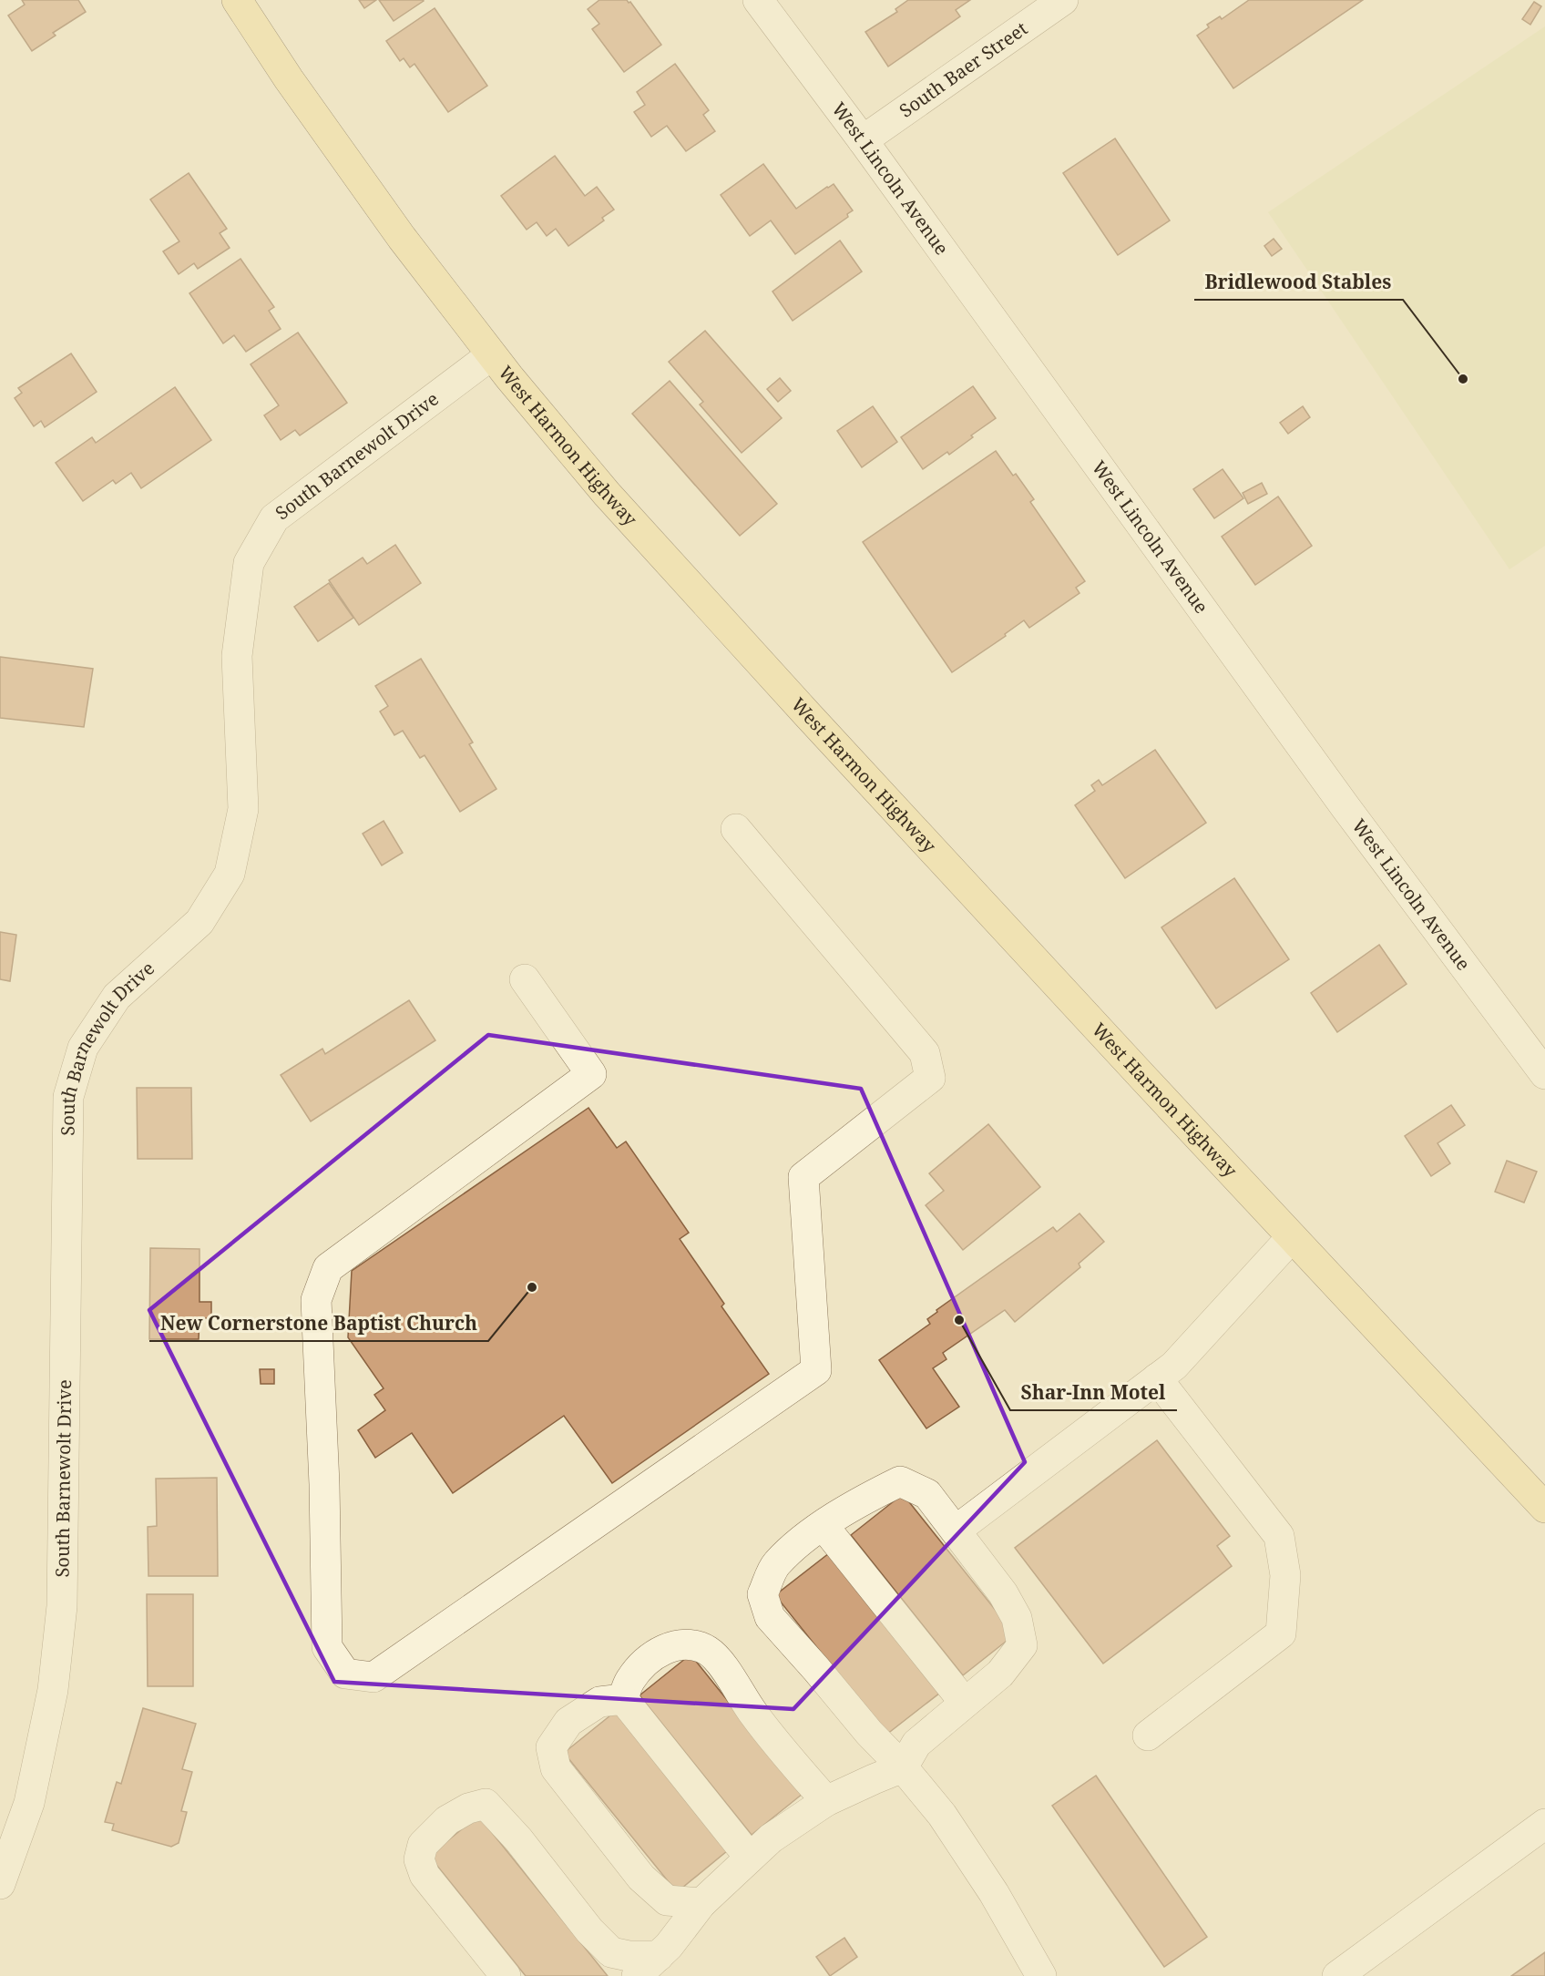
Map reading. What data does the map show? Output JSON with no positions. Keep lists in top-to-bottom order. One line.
{"streets":{"main road":["West Harmon Highway"],"street":["South Baer Street","West Lincoln Avenue","South Barnewolt Drive"]},"crossings":[["South Baer Street","West Lincoln Avenue"],["West Harmon Highway","South Barnewolt Drive"]],"places":["Bridlewood Stables","New Cornerstone Baptist Church","Shar-Inn Motel"]}
